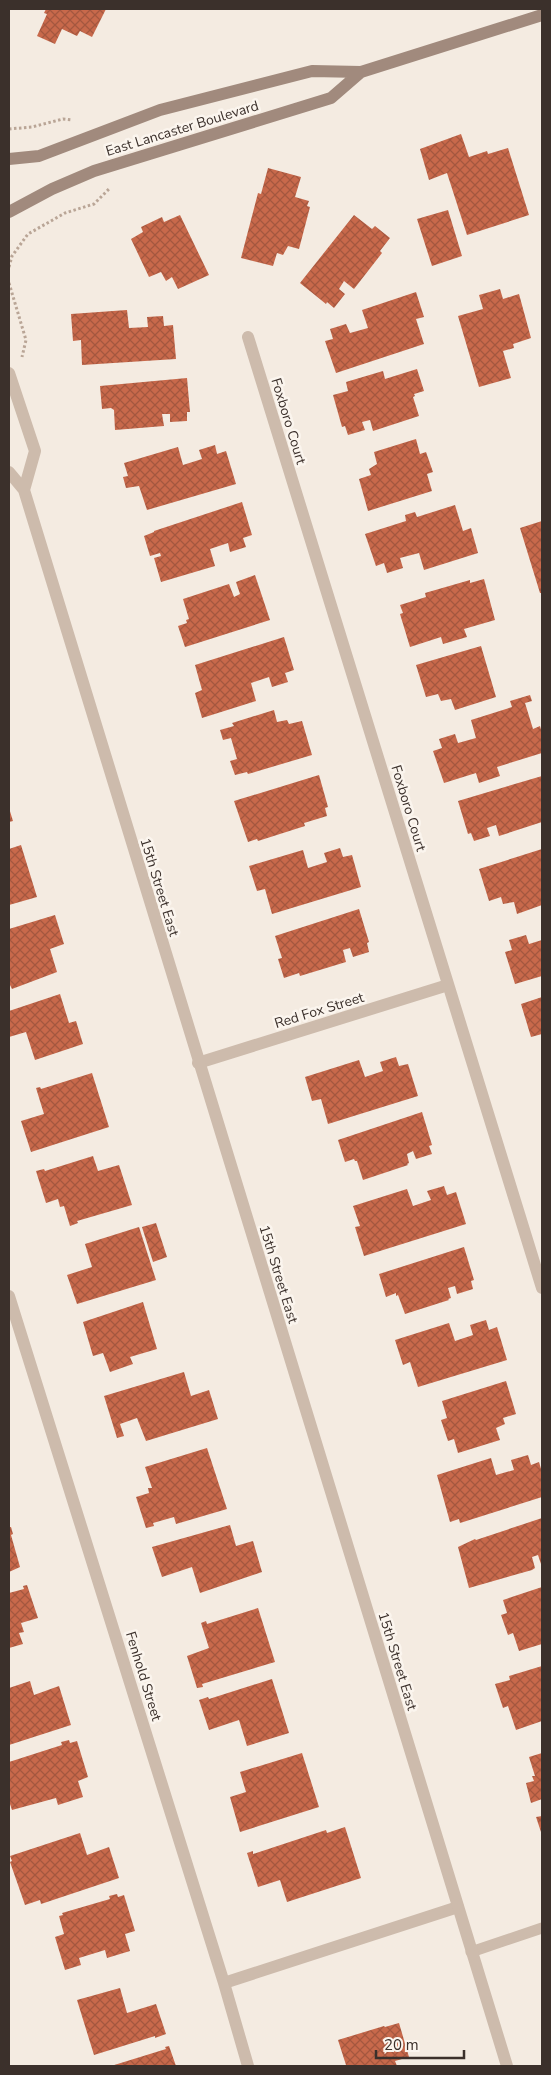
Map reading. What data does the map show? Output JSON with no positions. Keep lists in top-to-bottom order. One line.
{"streets":{"main road":["East Lancaster Boulevard"],"street":["Foxboro Court","15th Street East","Red Fox Street","Fenhold Street"]},"crossings":[["Foxboro Court","Red Fox Street"],["15th Street East","Red Fox Street"]],"scale_bar":"20 m"}
